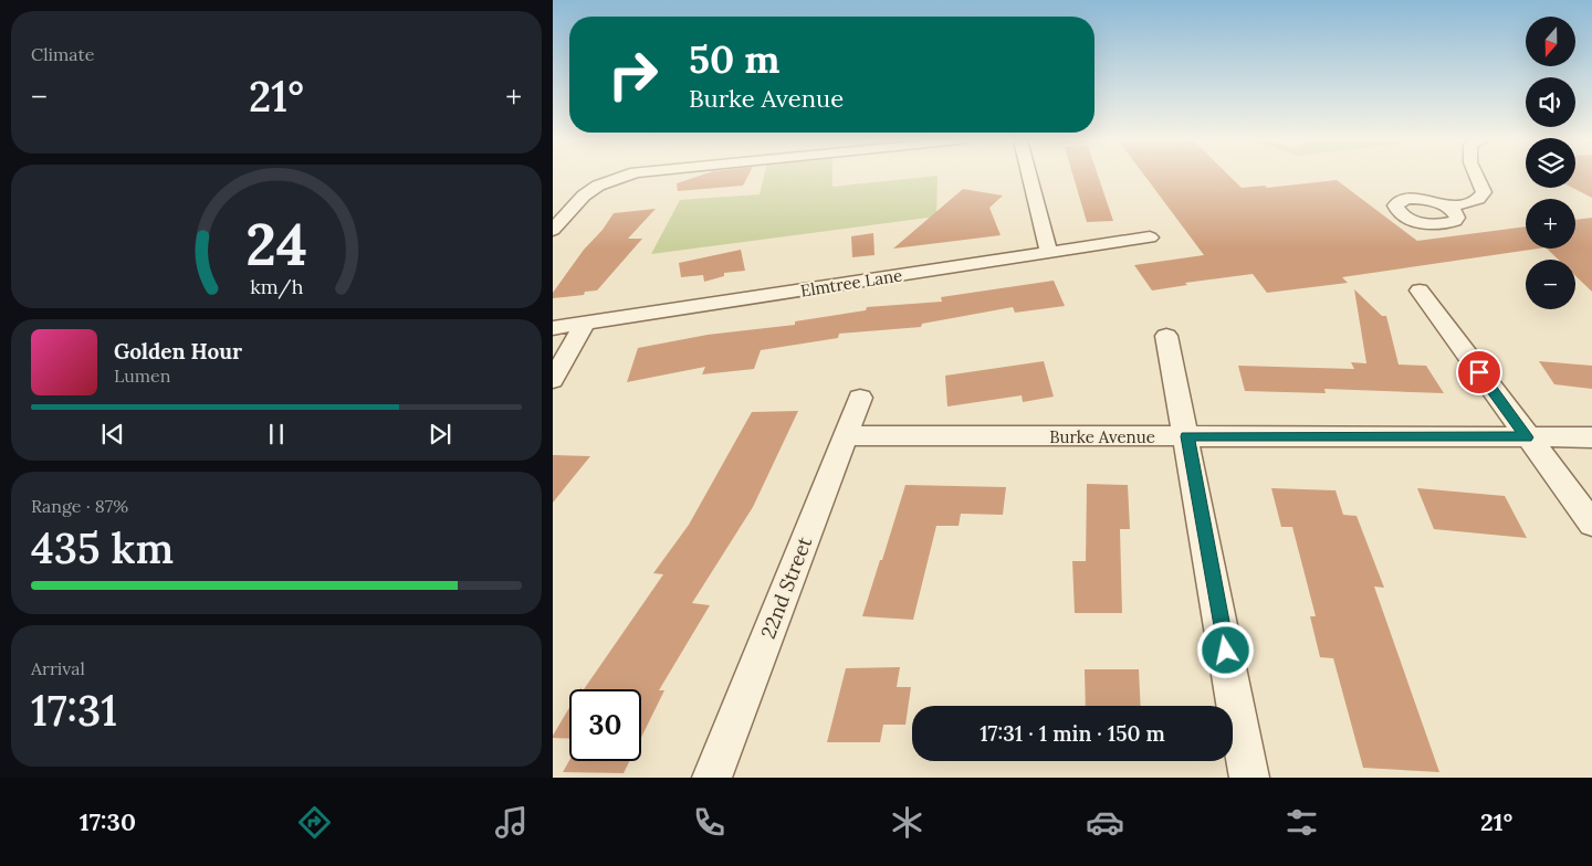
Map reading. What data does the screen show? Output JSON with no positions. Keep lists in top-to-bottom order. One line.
{"streets":{"street":["Elmtree Lane","Burke Avenue","22nd Street"]},"crossings":[["Burke Avenue","22nd Street"]],"north":"bottom","page":{"tile":["Climate",["Range · 87%","435 km"],["Arrival","17:31"]],"map_buttons":["+","−"],"turn":["50 m","Burke Avenue"],"heat":["−","21°","+"],"song":["Golden Hour","Lumen"],"limit":"30","trip":"17:31 · 1 min · 150 m","tabs":["17:30","21°"],"gauge":["24","km/h"]}}
